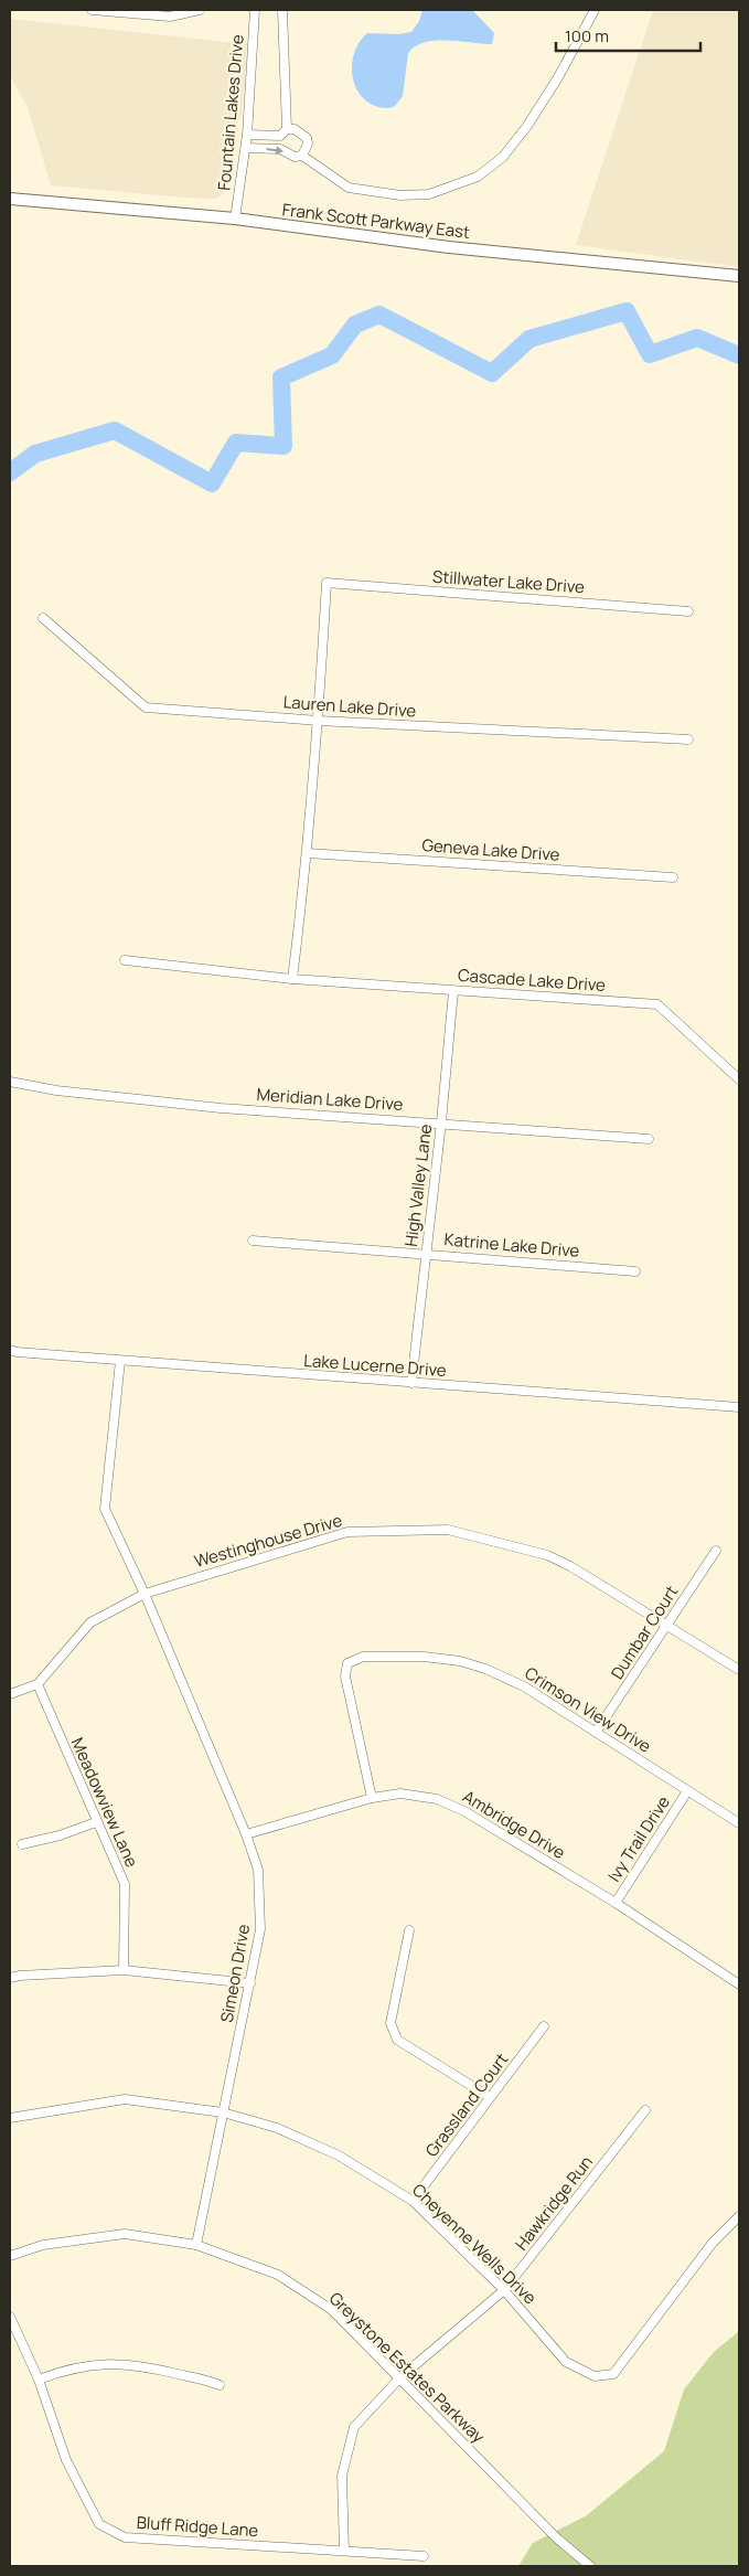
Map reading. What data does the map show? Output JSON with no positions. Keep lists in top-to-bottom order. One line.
{"streets":{"main road":["Frank Scott Parkway East"],"street":["Fountain Lakes Drive","Stillwater Lake Drive","Lauren Lake Drive","Geneva Lake Drive","Cascade Lake Drive","Meridian Lake Drive","High Valley Lane","Katrine Lake Drive","Lake Lucerne Drive","Westinghouse Drive","Dumbar Court","Crimson View Drive","Meadowview Lane","Ambridge Drive","Ivy Trail Drive","Simeon Drive","Grassland Court","Hawkridge Run","Cheyenne Wells Drive","Greystone Estates Parkway","Bluff Ridge Lane"]},"crossings":[["Fountain Lakes Drive","Frank Scott Parkway East"],["Stillwater Lake Drive","Lauren Lake Drive"],["Cascade Lake Drive","High Valley Lane"],["Meridian Lake Drive","High Valley Lane"],["High Valley Lane","Katrine Lake Drive"],["High Valley Lane","Lake Lucerne Drive"],["Lake Lucerne Drive","Simeon Drive"],["Westinghouse Drive","Dumbar Court"],["Westinghouse Drive","Meadowview Lane"],["Westinghouse Drive","Simeon Drive"],["Dumbar Court","Crimson View Drive"],["Crimson View Drive","Ambridge Drive"],["Crimson View Drive","Ivy Trail Drive"],["Ambridge Drive","Ivy Trail Drive"],["Ambridge Drive","Simeon Drive"],["Simeon Drive","Cheyenne Wells Drive"],["Simeon Drive","Greystone Estates Parkway"],["Grassland Court","Cheyenne Wells Drive"],["Hawkridge Run","Cheyenne Wells Drive"],["Hawkridge Run","Greystone Estates Parkway"],["Hawkridge Run","Bluff Ridge Lane"]],"scale_bar":"100 m"}
